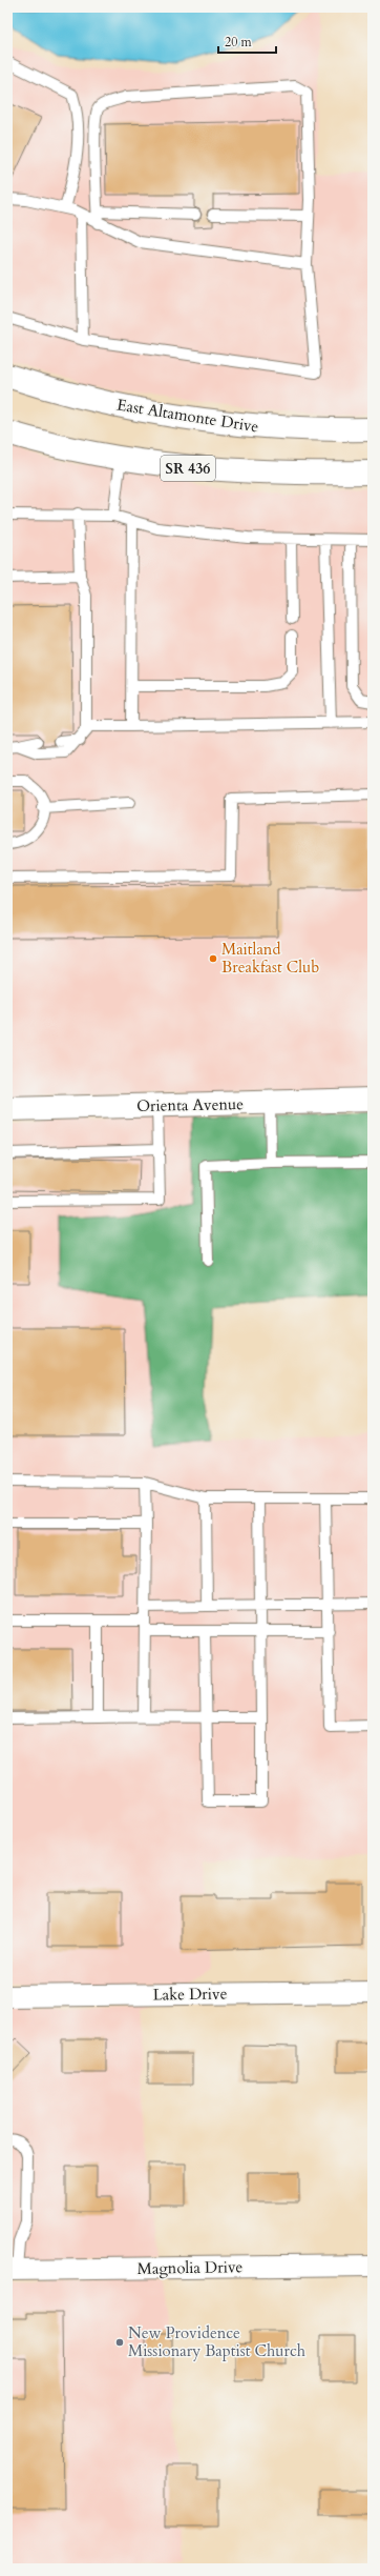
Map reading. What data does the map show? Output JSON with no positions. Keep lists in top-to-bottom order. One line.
{"streets":{"main road":["East Altamonte Drive","SR 436","Orienta Avenue"],"street":["Lake Drive","Magnolia Drive"]},"places":["Maitland Breakfast Club","New Providence Missionary Baptist Church"],"scale_bar":"20 m"}
